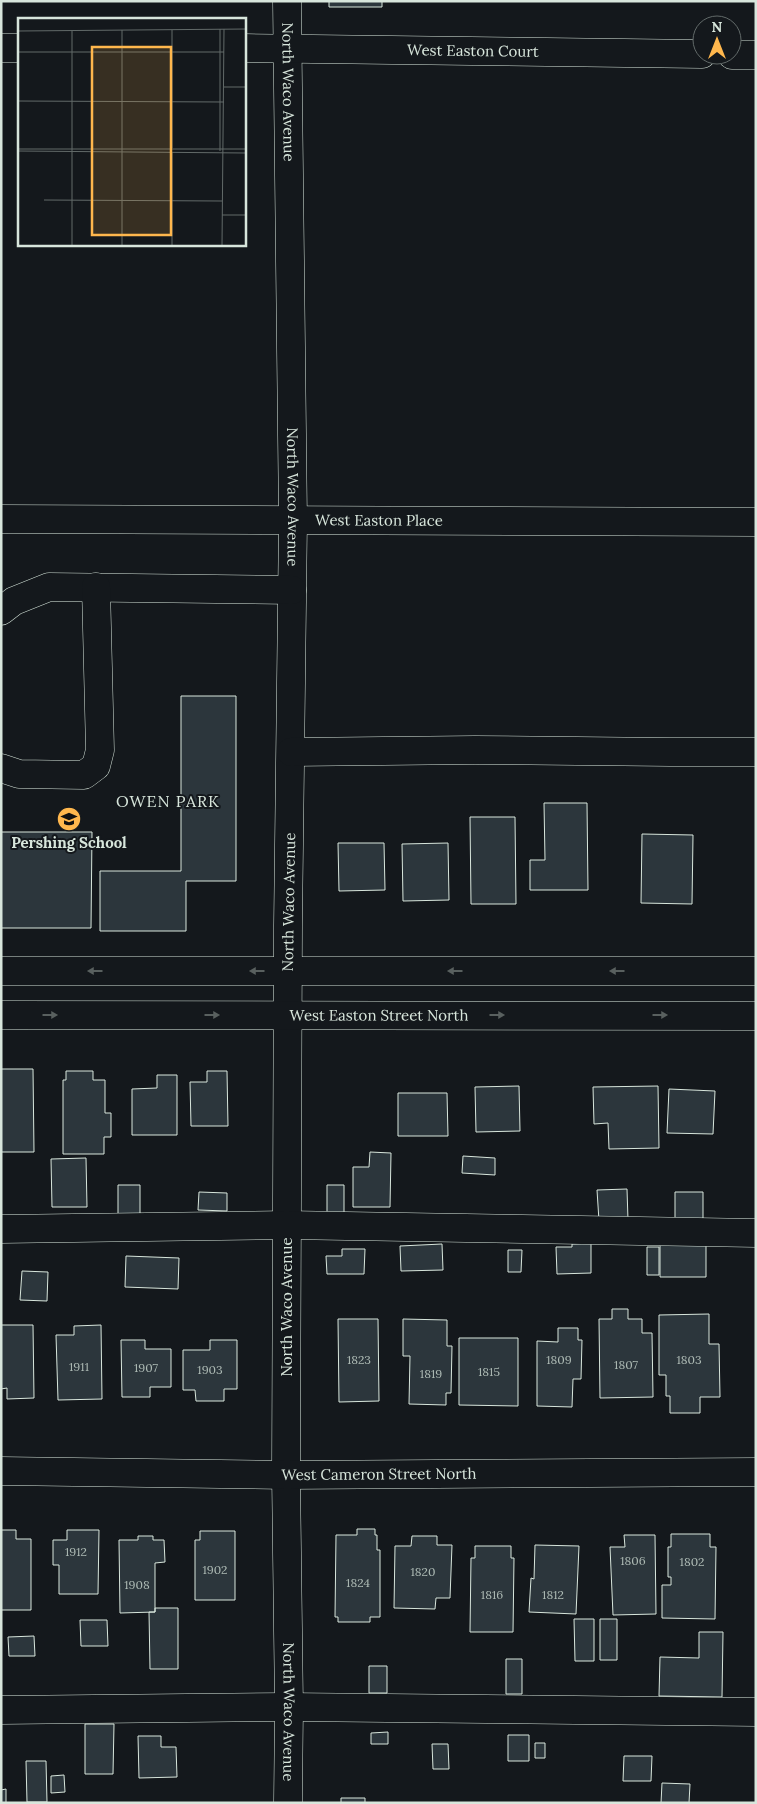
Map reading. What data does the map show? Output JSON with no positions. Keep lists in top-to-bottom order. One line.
{"streets":{"street":["West Easton Court","North Waco Avenue","West Easton Place","West Easton Street North","West Cameron Street North"]},"crossings":[["West Easton Court","North Waco Avenue"],["North Waco Avenue","West Easton Place"],["North Waco Avenue","West Easton Street North"],["North Waco Avenue","West Cameron Street North"]],"districts":["OWEN PARK"],"places":{"school or university":["Pershing School"]},"house_numbers":["1823","1809","1803","1807","1911","1907","1903","1815","1819","1912","1806","1802","1902","1820","1824","1908","1816","1812"],"north":"top"}
